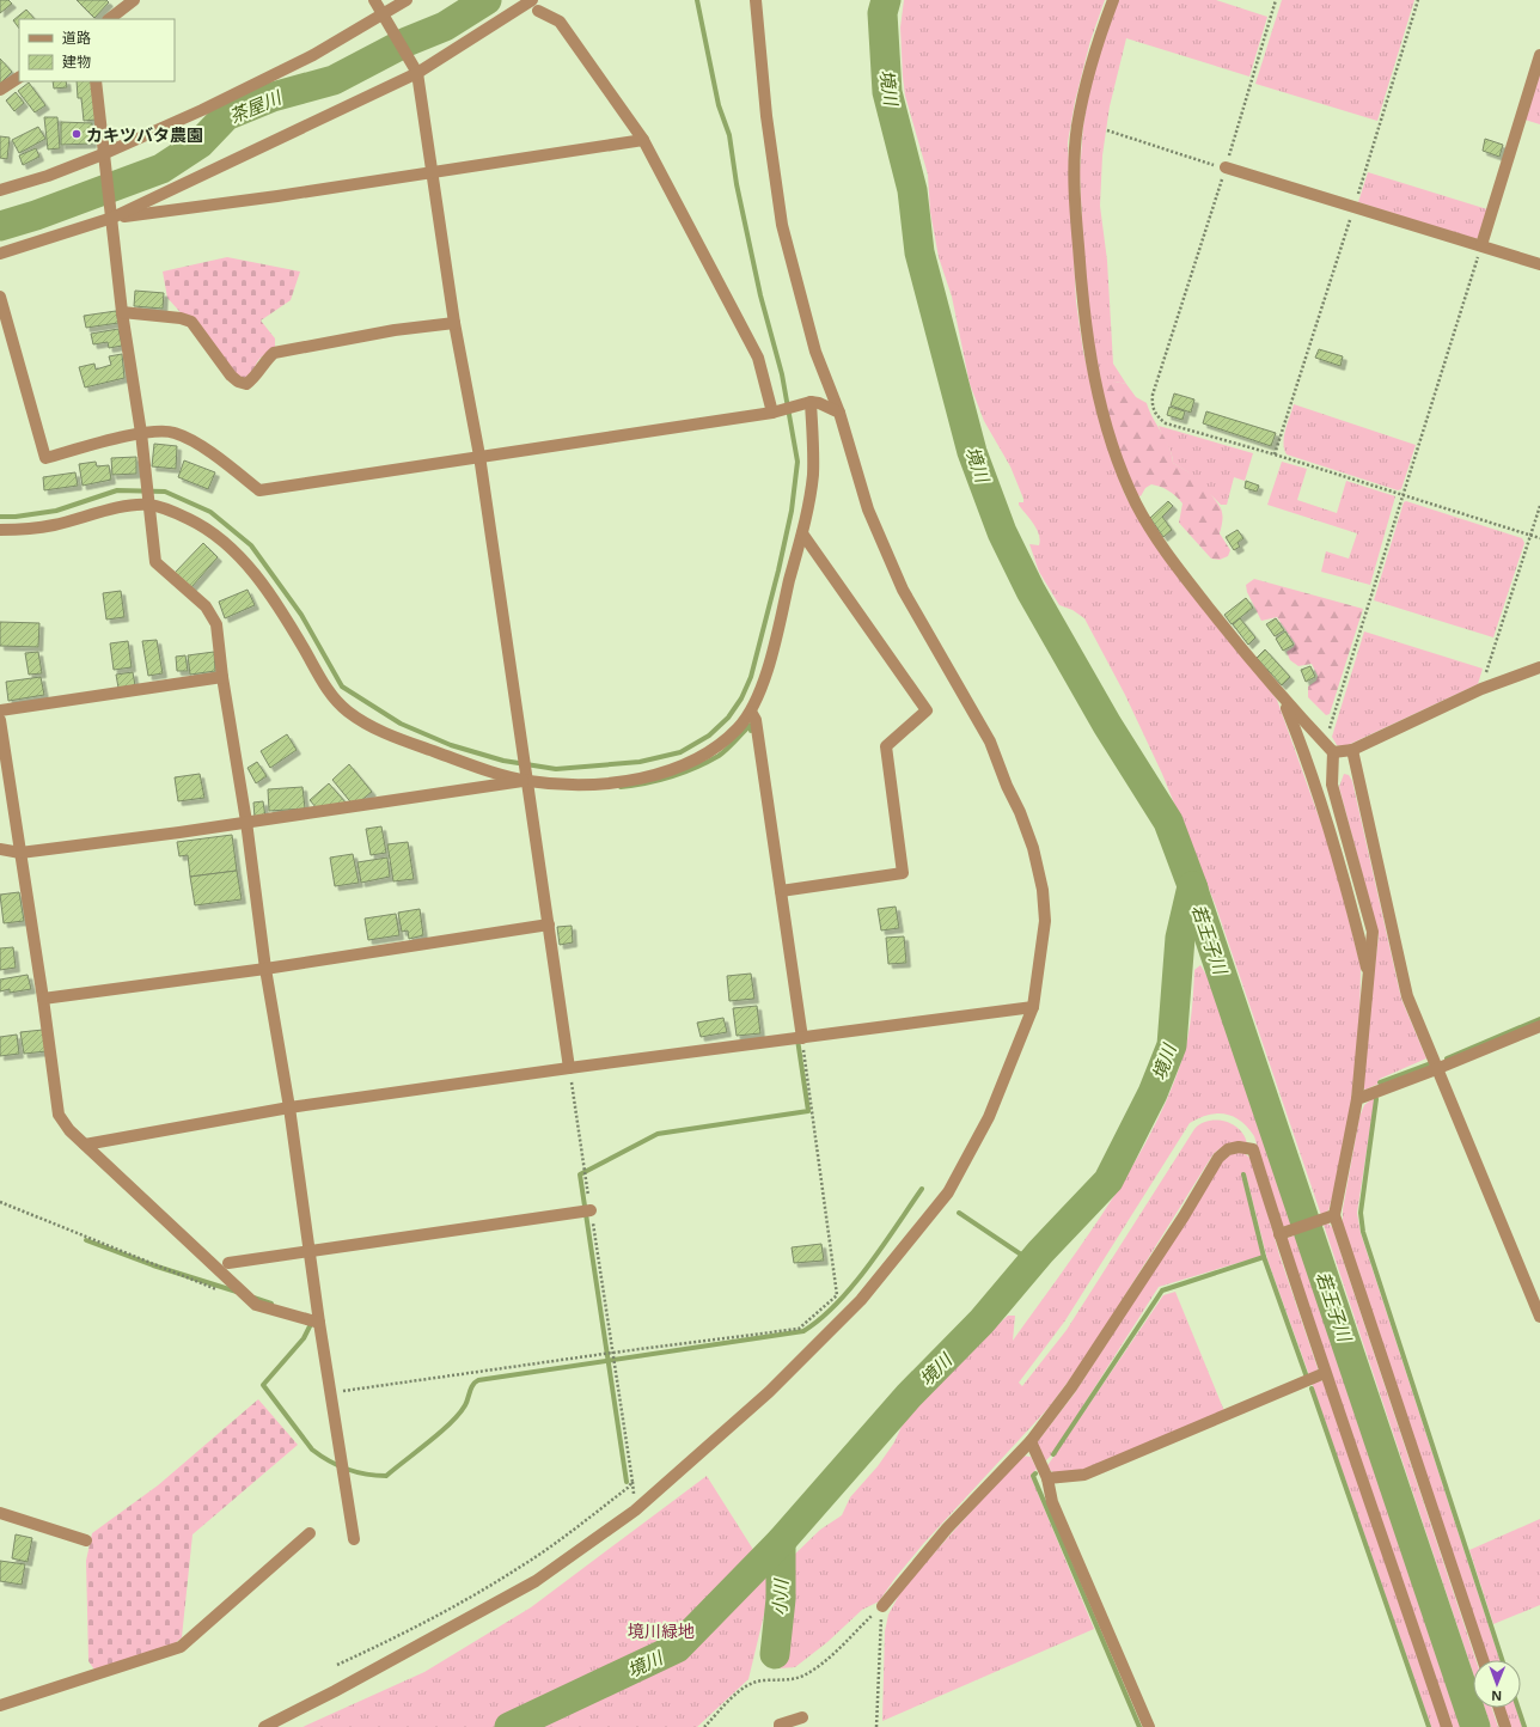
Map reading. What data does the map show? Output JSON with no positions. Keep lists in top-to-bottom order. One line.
{"water":["境川","茶屋川","若王子川","小川"],"parks":["境川緑地"],"places":["カキツバタ農園"],"legend":["道路","建物"],"north":"bottom"}
